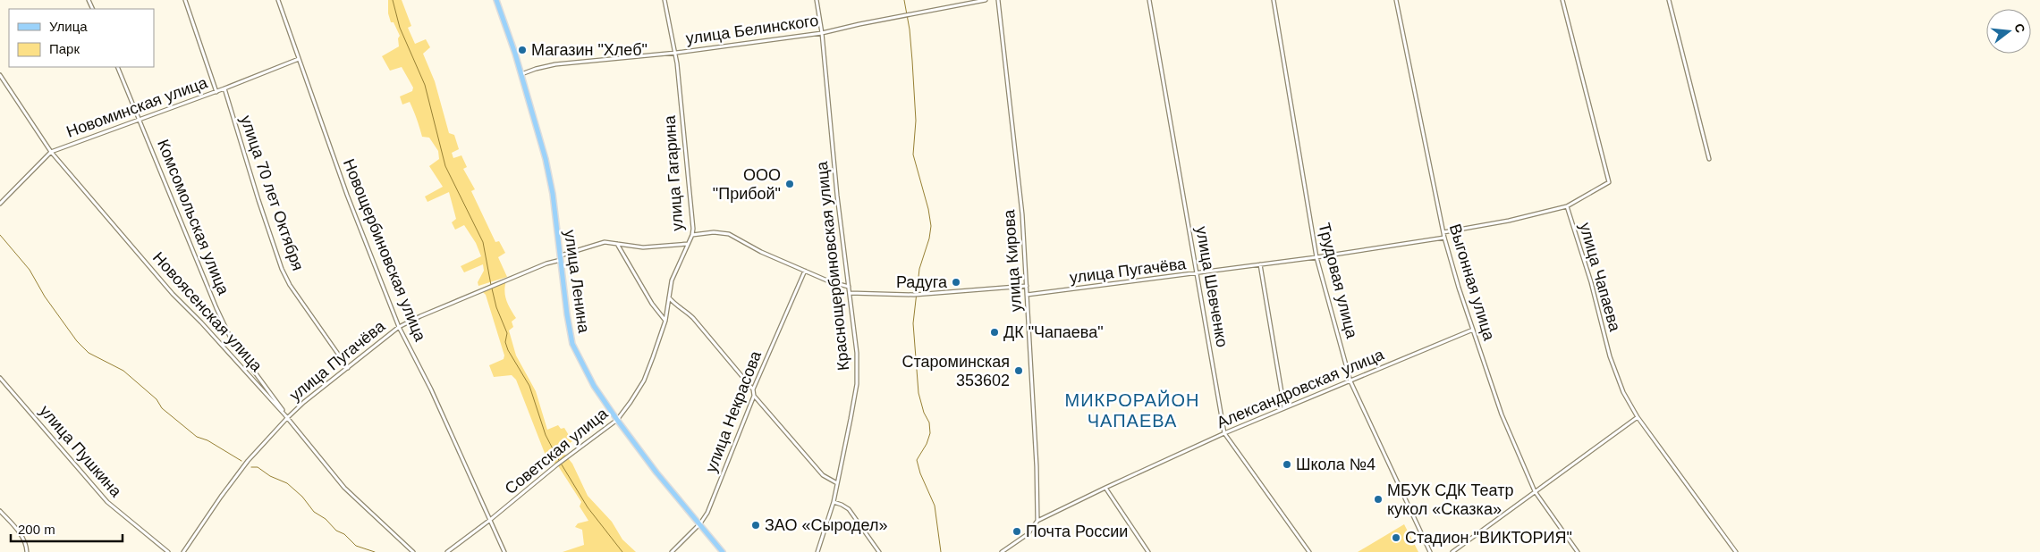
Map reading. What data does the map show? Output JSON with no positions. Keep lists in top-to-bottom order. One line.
{"streets":{"main road":["улица Ленина"],"street":["улица Белинского","Новоминская улица","улица Гагарина","улица 70 лет Октября","Комсомольская улица","Новощербиновская улица","улица Кирова","Краснощербиновская улица","улица Пугачёва","улица Чапаева","Трудовая улица","Выгонная улица","улица Шевченко","Новоясенская улица","Александровская улица","улица Некрасова","улица Пушкина","Советская улица"]},"crossings":[["улица Белинского","улица Гагарина"],["улица Белинского","Краснощербиновская улица"],["улица Белинского","улица Ленина"],["Новоминская улица","улица 70 лет Октября"],["Новоминская улица","Комсомольская улица"],["Новоминская улица","Новощербиновская улица"],["Новоминская улица","Новоясенская улица"],["улица Гагарина","улица Пугачёва"],["улица Гагарина","Советская улица"],["улица 70 лет Октября","улица Пугачёва"],["Комсомольская улица","улица Пугачёва"],["Комсомольская улица","Новоясенская улица"],["Новощербиновская улица","улица Пугачёва"],["Новощербиновская улица","Советская улица"],["улица Кирова","улица Пугачёва"],["улица Кирова","Александровская улица"],["улица Пугачёва","Трудовая улица"],["улица Пугачёва","улица Ленина"],["улица Пугачёва","Выгонная улица"],["улица Пугачёва","улица Шевченко"],["улица Пугачёва","Новоясенская улица"],["Трудовая улица","Александровская улица"],["улица Ленина","улица Некрасова"],["улица Ленина","Советская улица"],["Выгонная улица","Александровская улица"],["улица Шевченко","Александровская улица"]],"districts":["МИКРОРАЙОН ЧАПАЕВА"],"places":["Магазин \"Хлеб\"","ООО \"Прибой\"","Радуга","ДК \"Чапаева\"","Староминская 353602","Школа №4","МБУК СДК Театр кукол «Сказка»","ЗАО «Сыродел»","Почта России","Стадион \"ВИКТОРИЯ\""],"legend":["Улица","Парк"],"scale_bar":"200 m","north":"right"}
